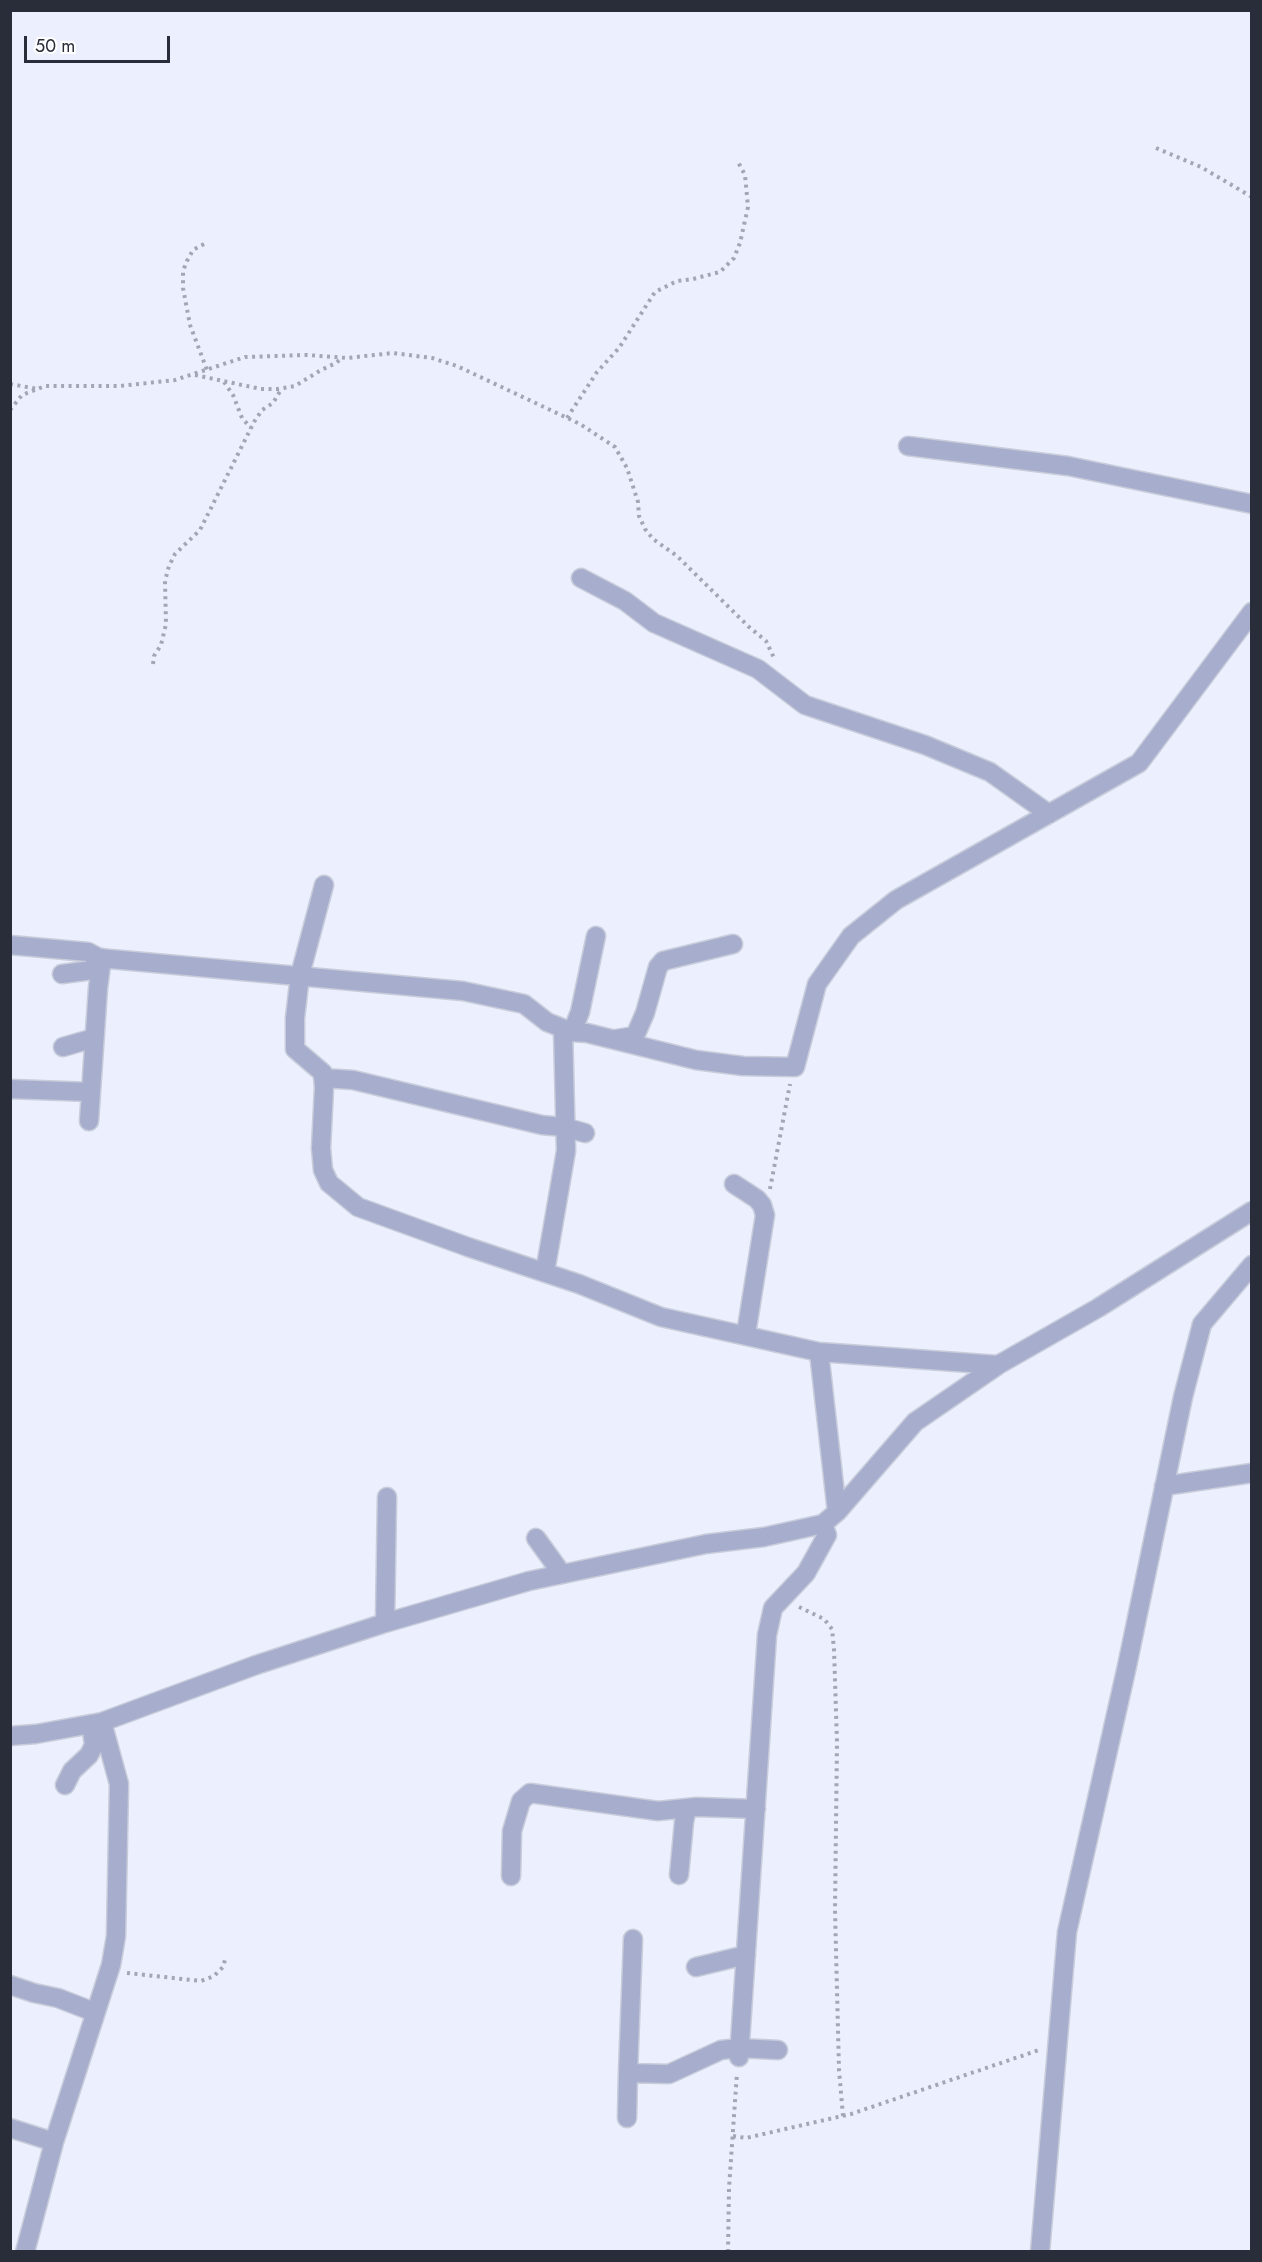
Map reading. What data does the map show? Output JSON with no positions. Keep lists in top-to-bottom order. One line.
{"scale_bar":"50 m"}
